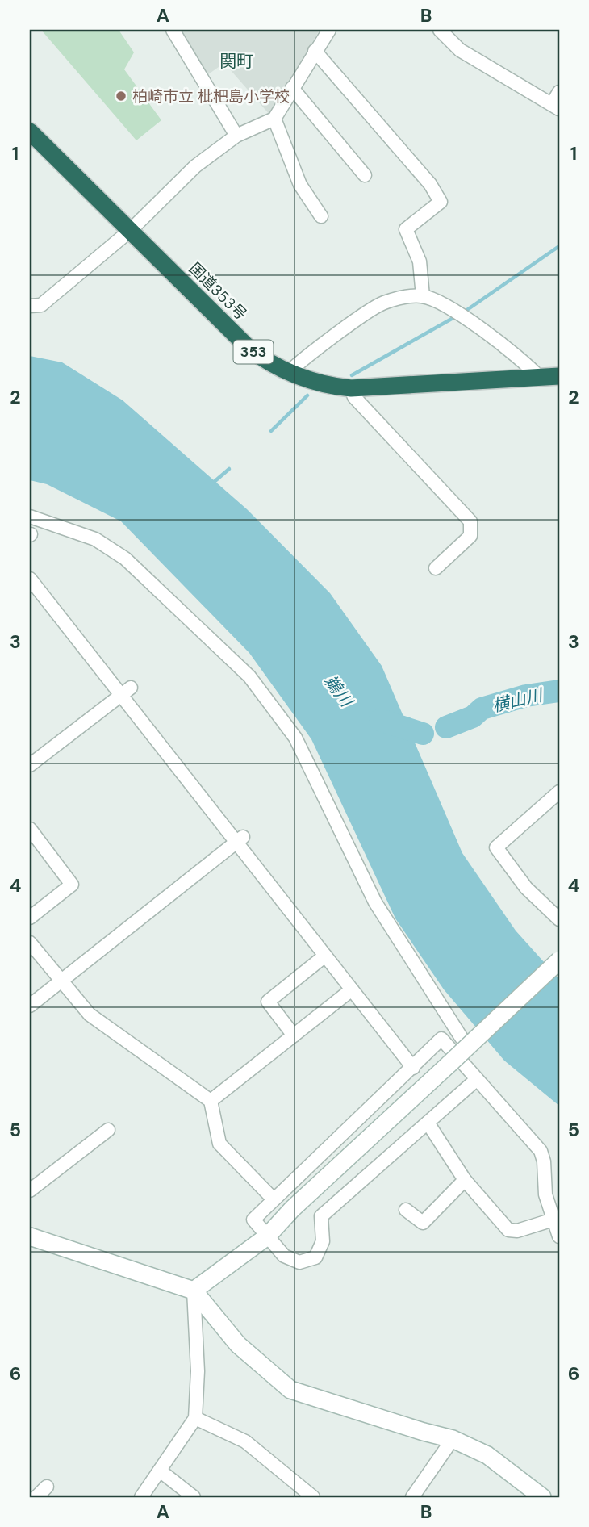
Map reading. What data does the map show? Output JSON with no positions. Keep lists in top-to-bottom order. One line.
{"streets":{"highway":["国道353号","353"]},"districts":["関町"],"water":["鵜川","横山川"],"places":["柏崎市立 枇杷島小学校"],"grid":{"columns":["A","B"],"rows":["1","2","3","4","5","6"]}}
